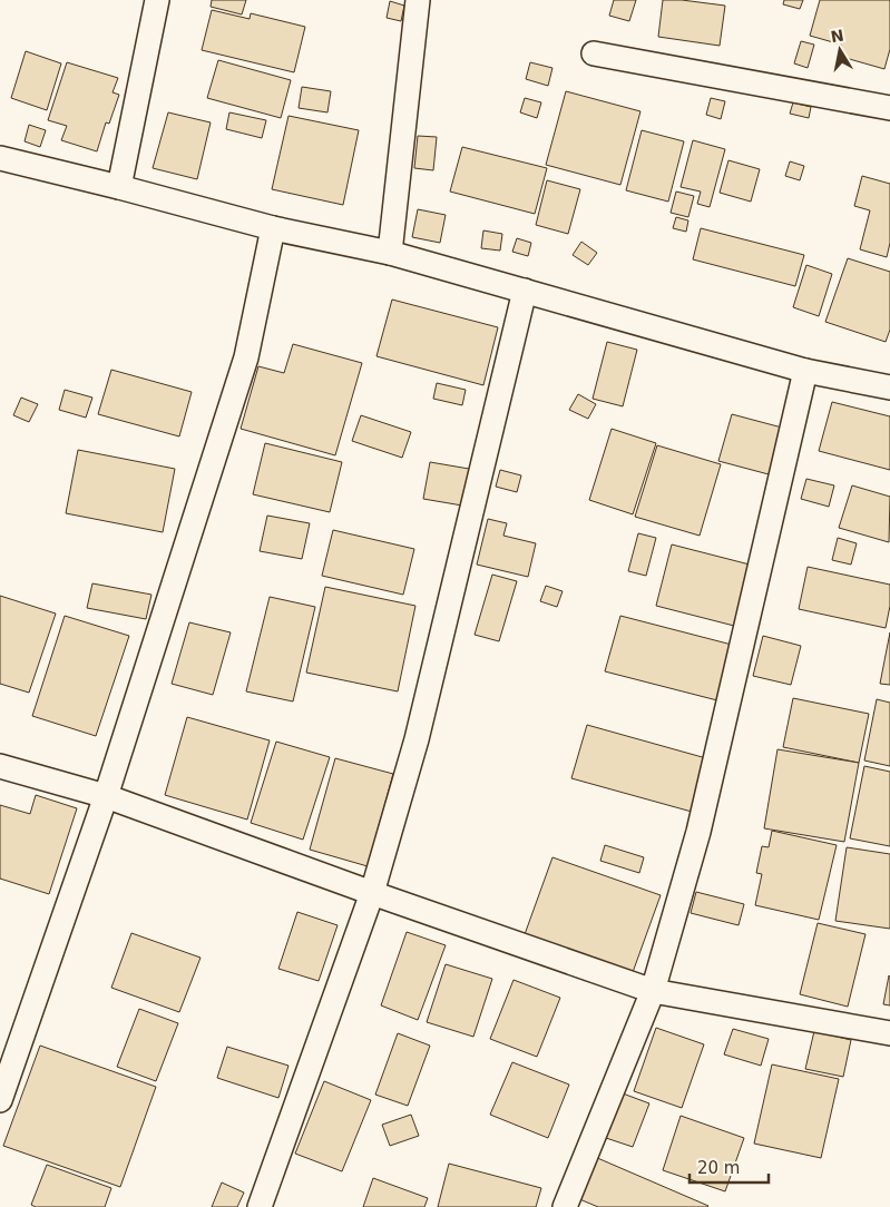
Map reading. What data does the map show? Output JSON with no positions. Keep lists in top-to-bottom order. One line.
{"scale_bar":"20 m","north":"top"}
